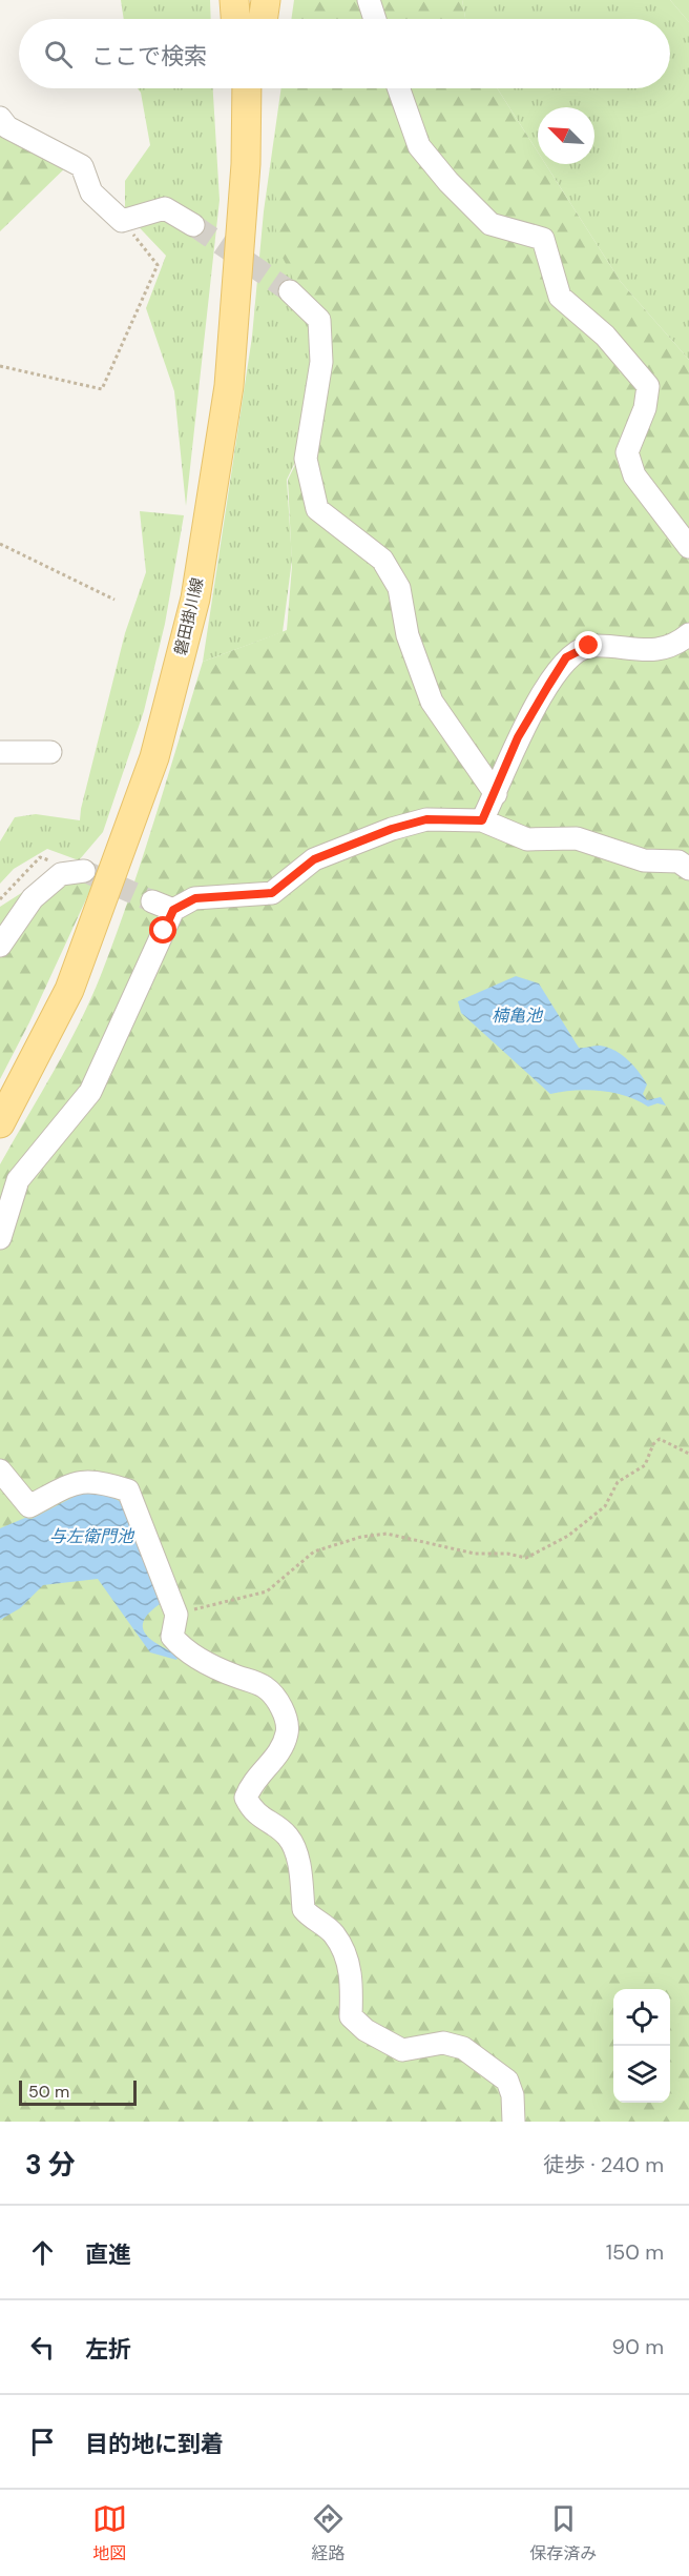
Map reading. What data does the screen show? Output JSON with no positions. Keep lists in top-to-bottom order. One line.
{"streets":{"main road":["磐田掛川線"]},"water":["楠亀池","与左衛門池"],"scale_bar":"50 m","north":"top left","page":{"search":"ここで検索","scale":"50 m","heading":["3 分","徒歩 · 240 m"],"list":[["直進","150 m"],["左折","90 m"],"目的地に到着"],"nav":["地図","経路","保存済み"]}}
